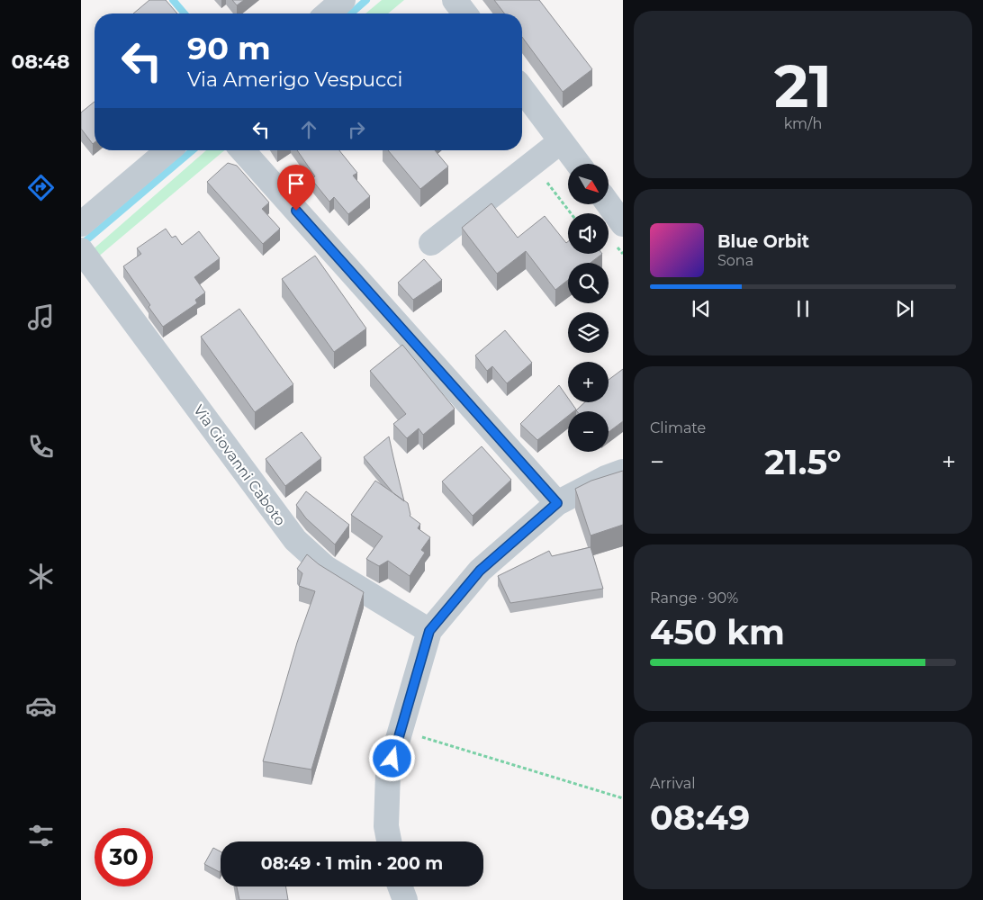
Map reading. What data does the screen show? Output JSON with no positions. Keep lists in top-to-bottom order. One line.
{"streets":{"street":["Via Giovanni Caboto"]},"north":"bottom right","page":{"tabs":"08:48","tile":[["21","km/h"],"Climate",["Range · 90%","450 km"],["Arrival","08:49"]],"turn":["90 m","Via Amerigo Vespucci"],"map_buttons":["+","−"],"song":["Blue Orbit","Sona"],"heat":["−","21.5°","+"],"limit":"30","trip":"08:49 · 1 min · 200 m"}}
